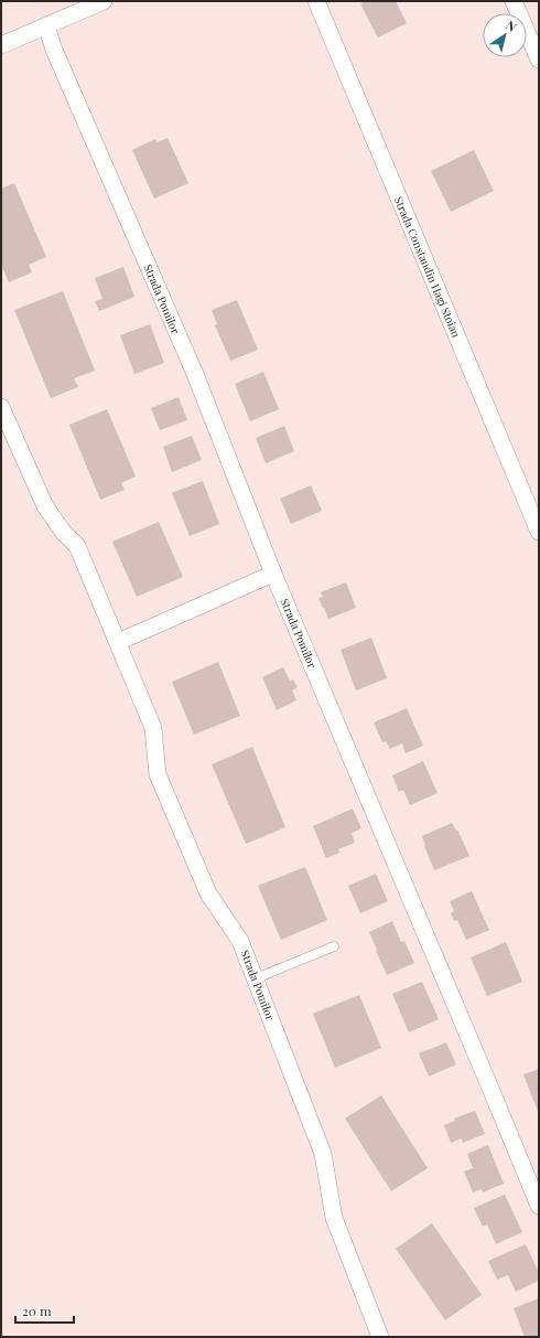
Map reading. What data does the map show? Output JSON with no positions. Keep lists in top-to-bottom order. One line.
{"streets":{"street":["Strada Constandin Hagi Stoian","Strada Pomilor"]},"scale_bar":"20 m","north":"top right"}
